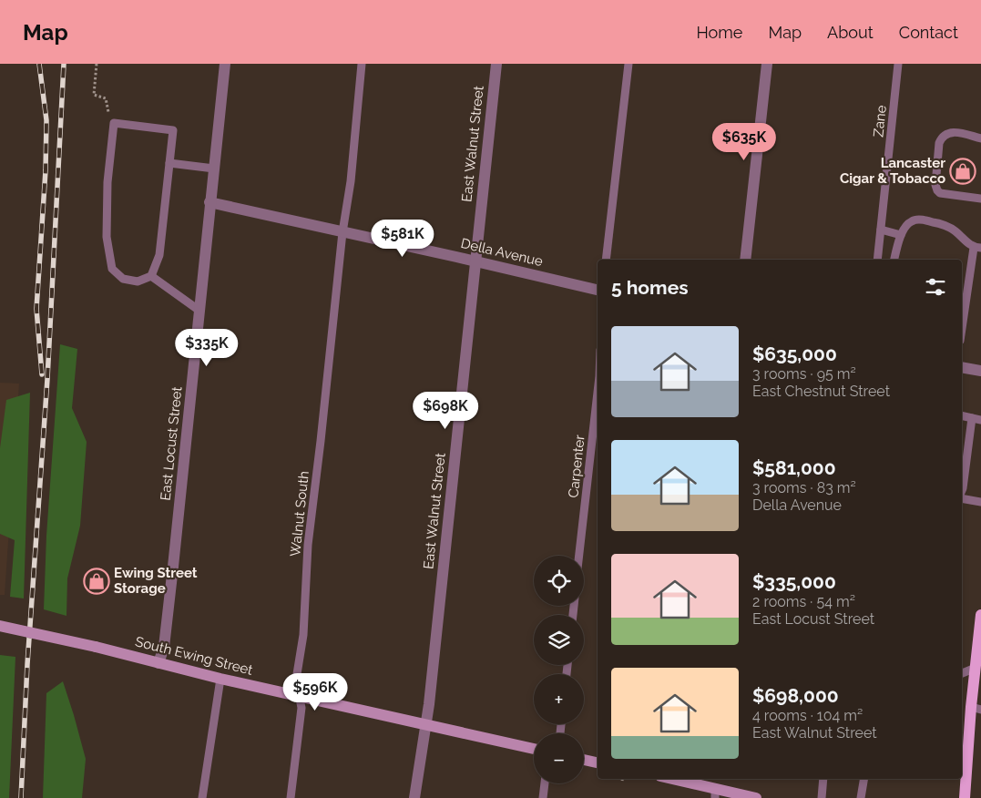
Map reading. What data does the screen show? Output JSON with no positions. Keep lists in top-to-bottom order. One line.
{"streets":{"street":["East Walnut Street","Della Avenue","East Locust Street","South Ewing Street"],"lane":["Zane","Carpenter","Walnut South"]},"crossings":[["East Walnut Street","Della Avenue"],["East Walnut Street","South Ewing Street"],["Della Avenue","East Locust Street"],["Della Avenue","Walnut South"],["East Locust Street","South Ewing Street"],["Walnut South","South Ewing Street"]],"places":{"shop":["Lancaster Cigar & Tobacco","Ewing Street Storage"]},"page":{"header":"Map","nav":["Home","Map","About","Contact"],"price":["$635K","$581K","$335K","$698K","$596K"],"heading":"5 homes","list":[{"name":"$635,000","note":"3 rooms · 95 m² · East Chestnut Street"},{"name":"$581,000","note":"3 rooms · 83 m² · Della Avenue"},{"name":"$335,000","note":"2 rooms · 54 m² · East Locust Street"},{"name":"$698,000","note":"4 rooms · 104 m² · East Walnut Street"}],"map_buttons":["+","−"]}}
